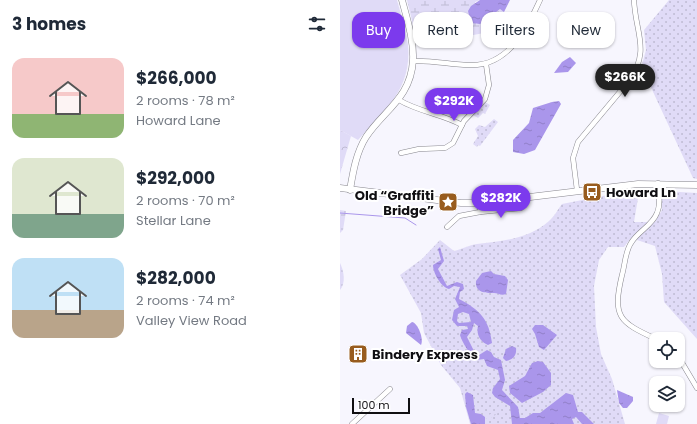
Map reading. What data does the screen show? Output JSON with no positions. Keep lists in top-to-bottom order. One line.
{"places":{"bus stop":["Howard Ln"],"place":["Old “Graffiti Bridge”"],"building":["Bindery Express"]},"scale_bar":"100 m","page":{"heading":"3 homes","chip":["Buy","Rent","Filters","New"],"list":[{"name":"$266,000","note":"2 rooms · 78 m² · Howard Lane"},{"name":"$292,000","note":"2 rooms · 70 m² · Stellar Lane"},{"name":"$282,000","note":"2 rooms · 74 m² · Valley View Road"}],"price":["$266K","$292K","$282K"],"scale":"100 m"}}
